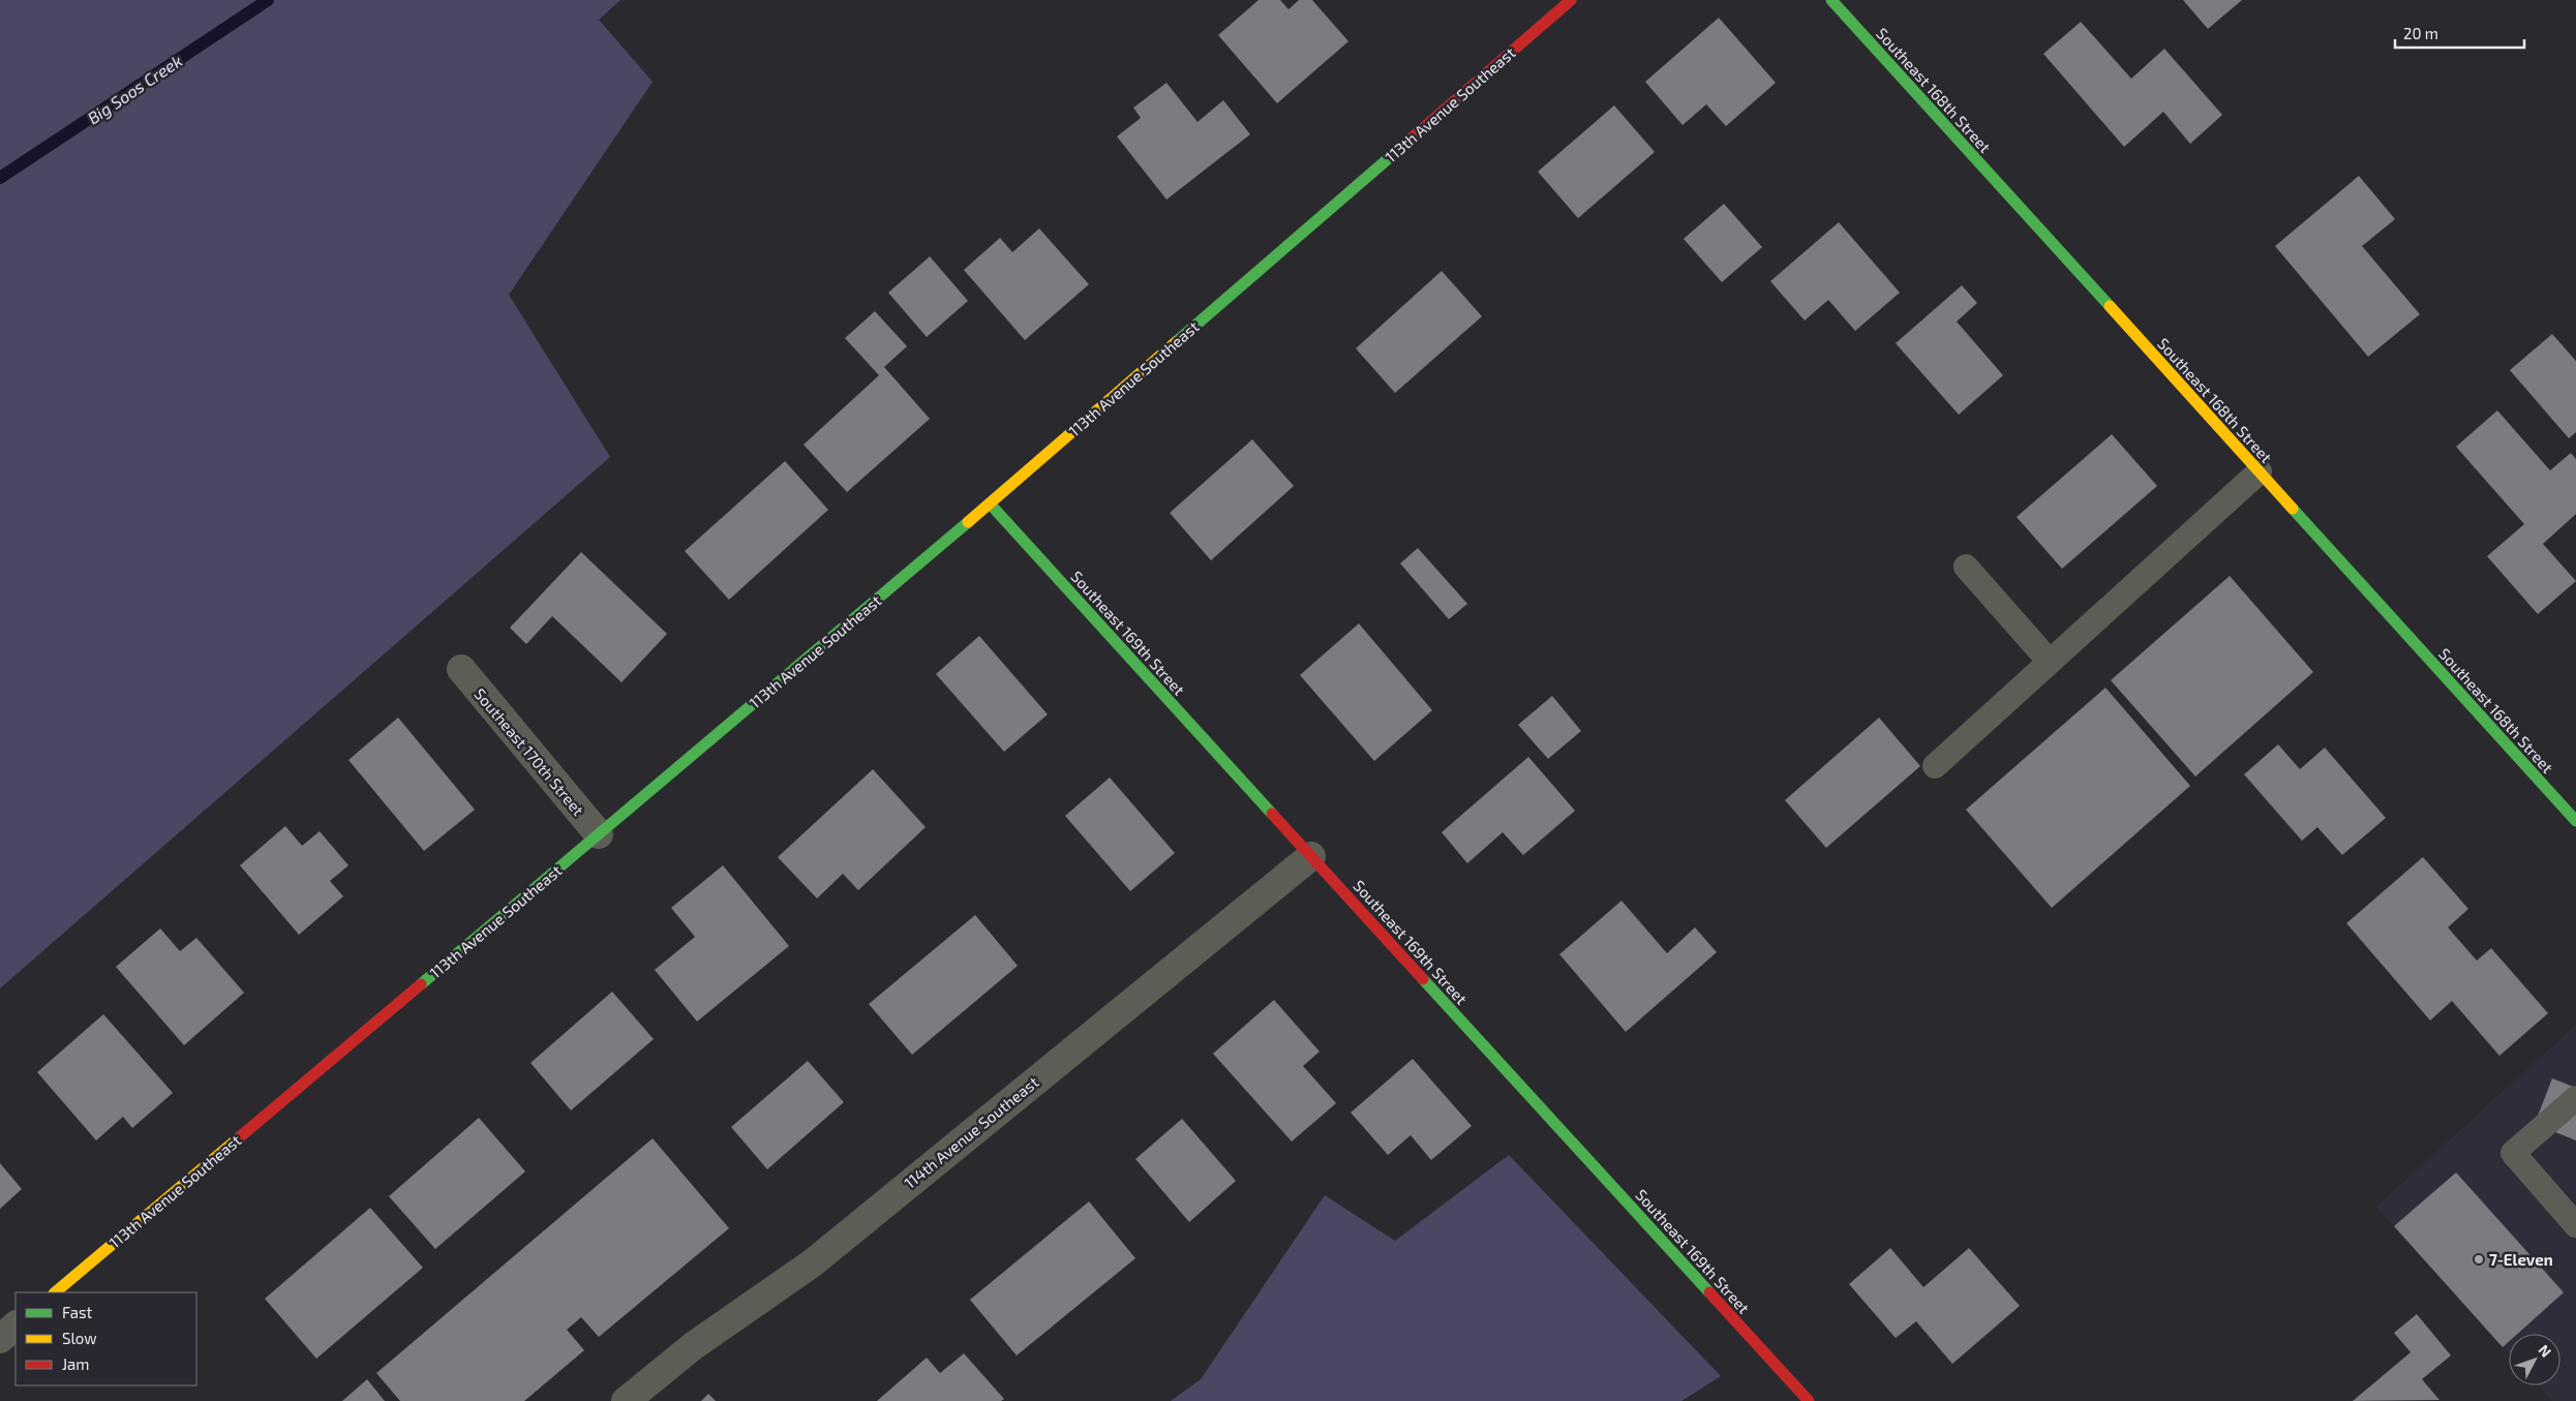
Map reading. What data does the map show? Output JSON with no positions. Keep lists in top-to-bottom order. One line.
{"streets":{"street":["Southeast 168th Street","113th Avenue Southeast","Southeast 169th Street","Southeast 170th Street","114th Avenue Southeast"]},"crossings":[["113th Avenue Southeast","Southeast 169th Street"],["113th Avenue Southeast","Southeast 170th Street"],["Southeast 169th Street","114th Avenue Southeast"]],"water":["Big Soos Creek"],"places":["7-Eleven"],"legend":["Fast","Slow","Jam"],"scale_bar":"20 m","north":"top right"}
